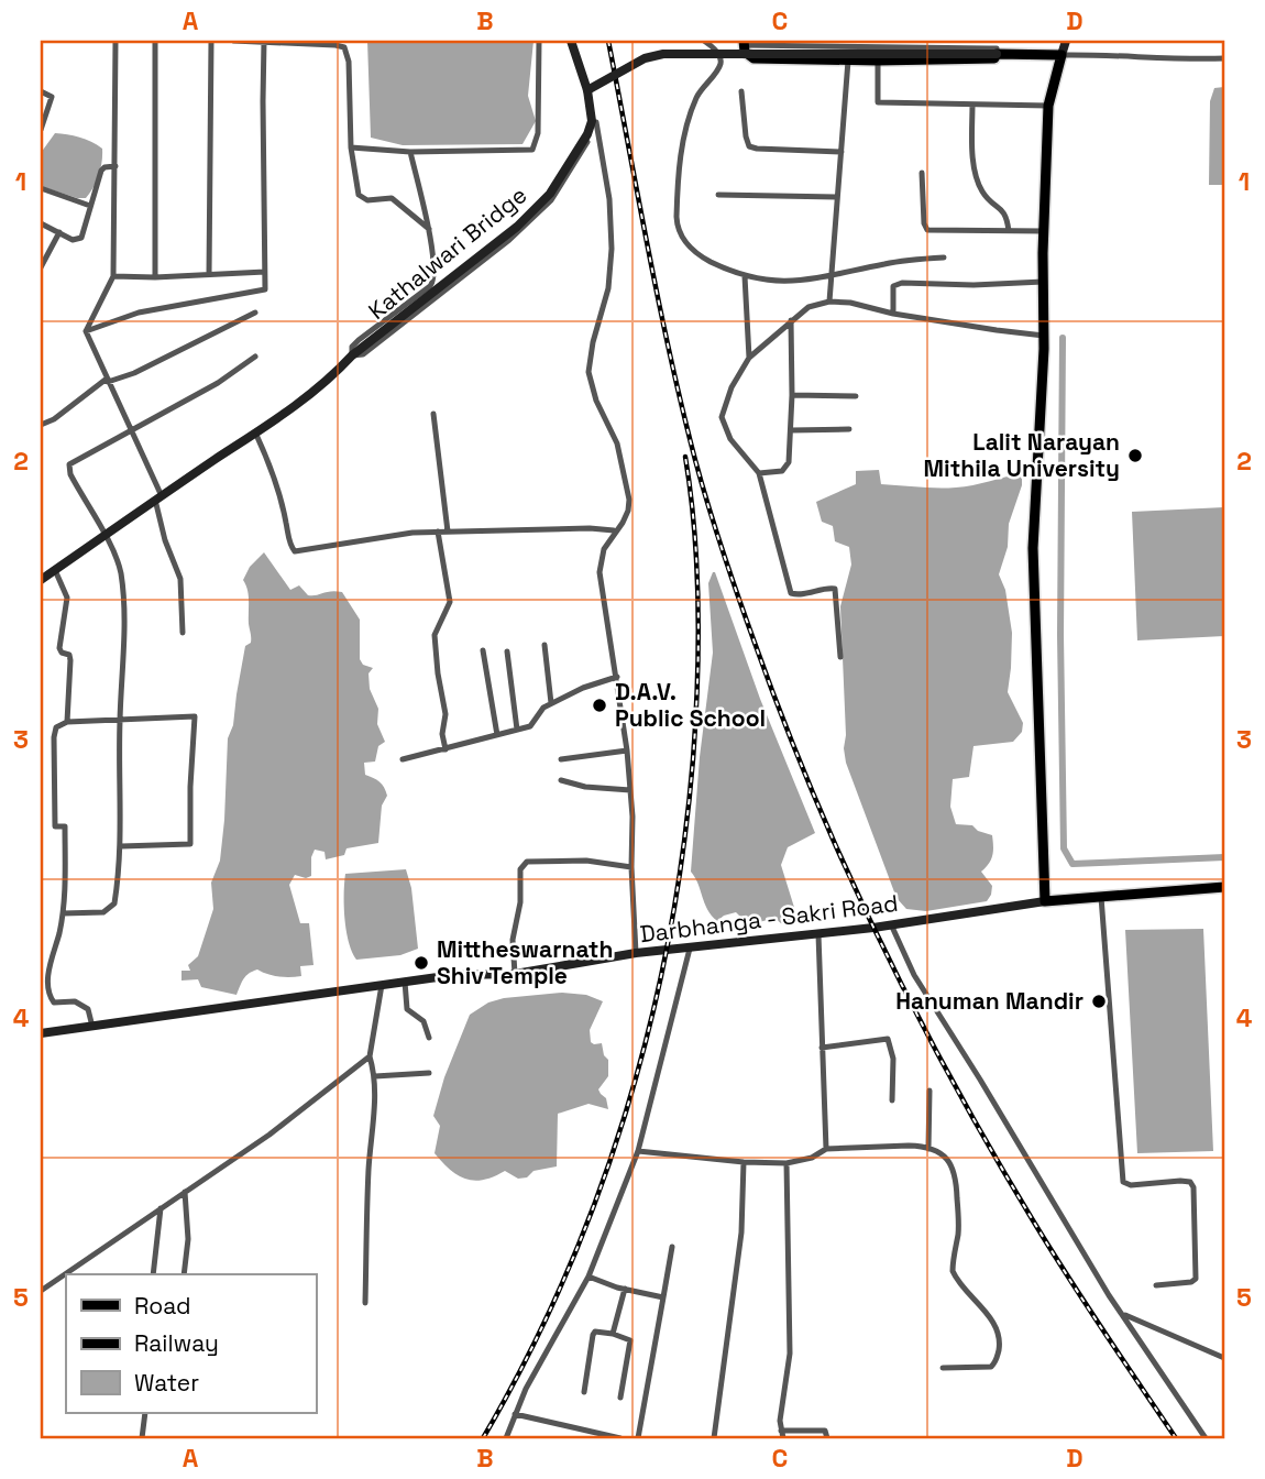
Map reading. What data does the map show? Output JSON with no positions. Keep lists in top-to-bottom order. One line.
{"streets":{"main road":["Kathalwari Bridge","Darbhanga - Sakri Road"]},"places":["Lalit Narayan Mithila University","D.A.V. Public School","Mittheswarnath Shiv Temple","Hanuman Mandir"],"legend":["Road","Railway","Water"],"grid":{"columns":["A","B","C","D"],"rows":["1","2","3","4","5"]}}
